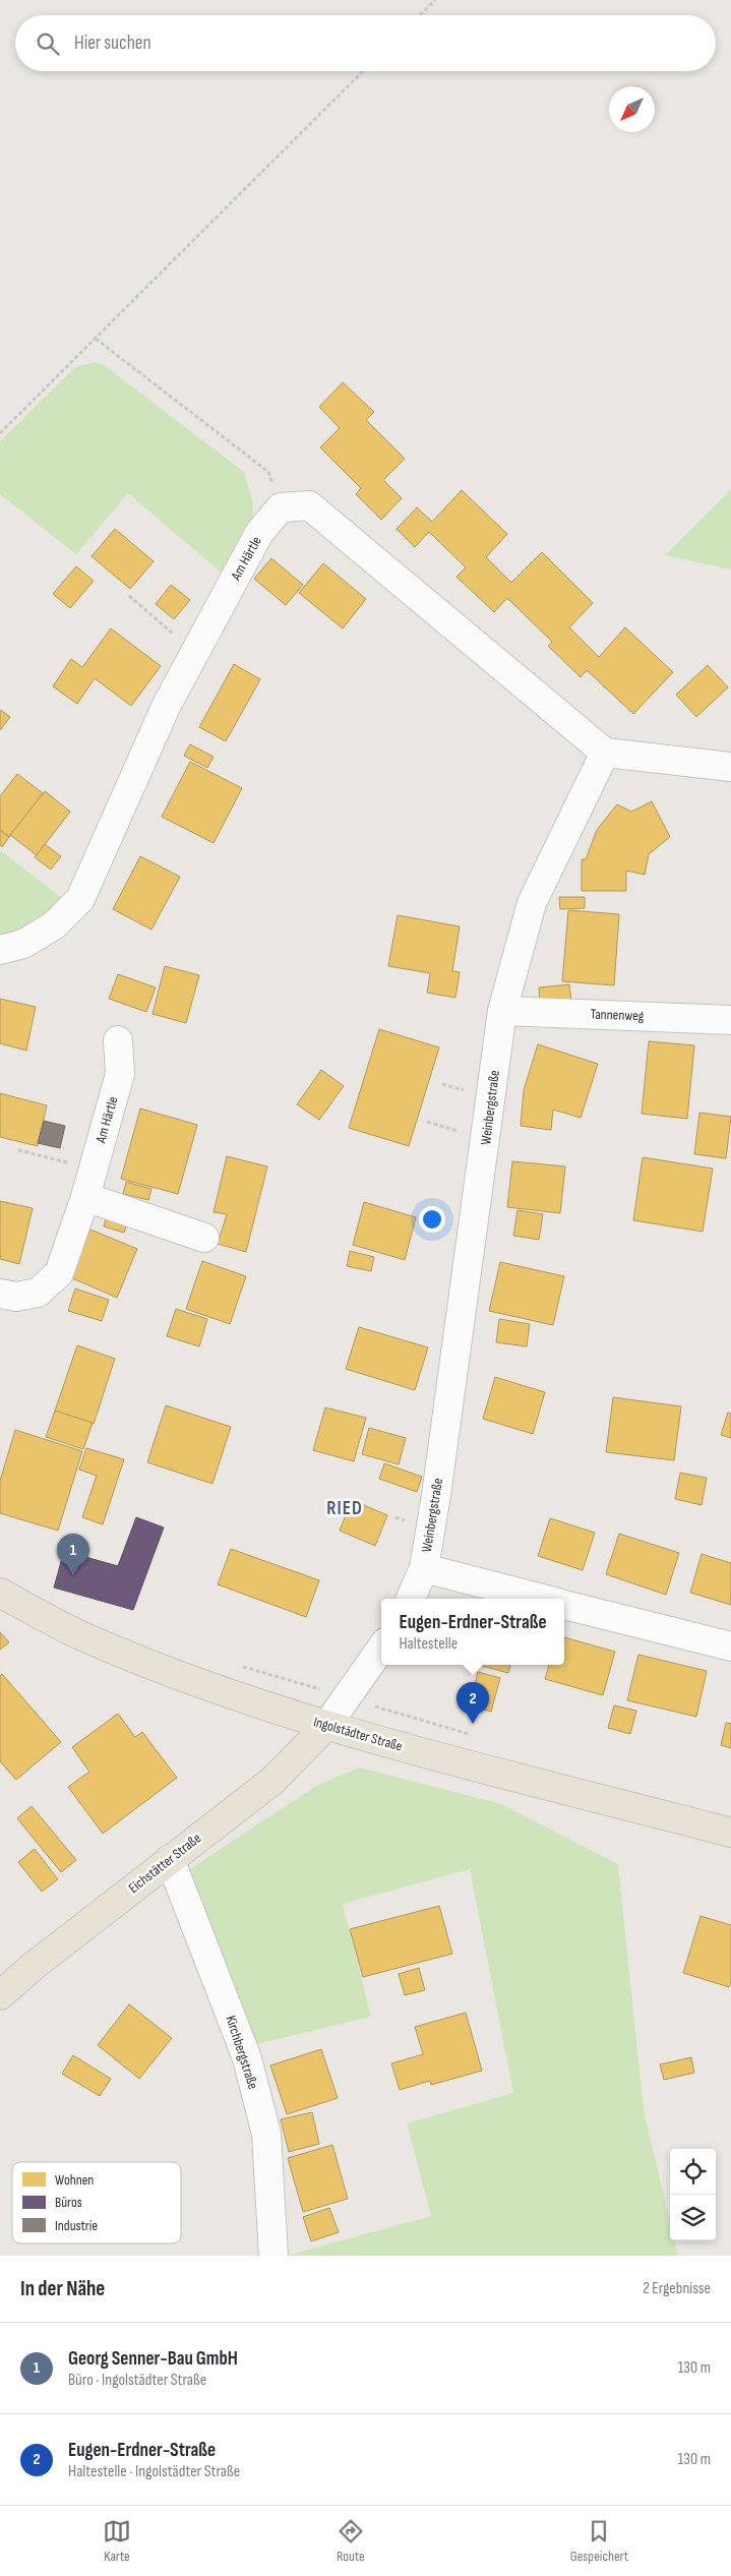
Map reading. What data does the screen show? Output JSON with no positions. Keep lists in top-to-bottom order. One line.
{"streets":{"main road":["Ingolstädter Straße","Eichstätter Straße"],"street":["Am Härtle","Tannenweg","Weinbergstraße","Kirchbergstraße"]},"crossings":[["Tannenweg","Weinbergstraße"],["Ingolstädter Straße","Eichstätter Straße"],["Eichstätter Straße","Kirchbergstraße"]],"districts":["RIED"],"legend":["Wohnen","Büros","Industrie"],"north":"bottom left","page":{"search":"Hier suchen","pins":["1","2"],"popup":["Eugen-Erdner-Straße","Haltestelle"],"heading":["In der Nähe","2 Ergebnisse"],"list":[{"mark":"1","name":"Georg Senner-Bau GmbH","note":"Büro · Ingolstädter Straße","value":"130 m"},{"mark":"2","name":"Eugen-Erdner-Straße","note":"Haltestelle · Ingolstädter Straße","value":"130 m"}],"nav":["Karte","Route","Gespeichert"]}}
